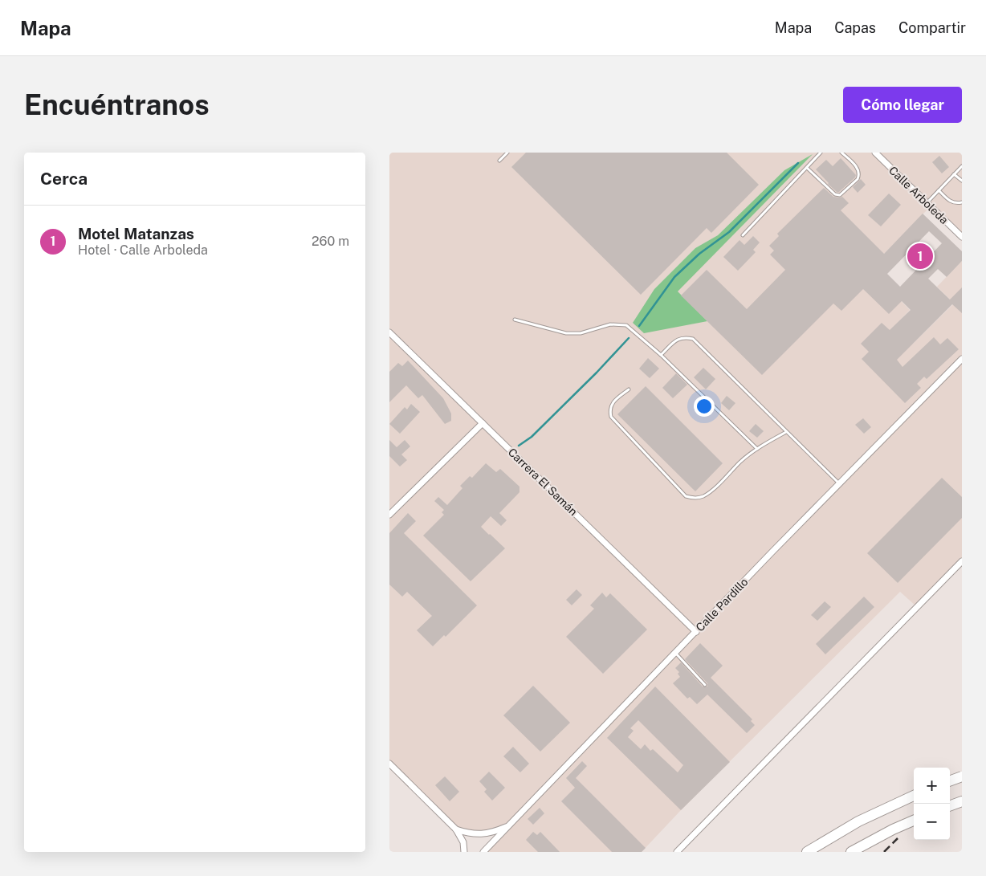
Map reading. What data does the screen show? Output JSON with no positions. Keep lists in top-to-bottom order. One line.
{"streets":{"street":["Calle Arboleda","Carrera El Samán","Calle Pardillo"]},"crossings":[["Carrera El Samán","Calle Pardillo"]],"page":{"header":"Mapa","nav":["Mapa","Capas","Compartir"],"buttons":"Cómo llegar","title":"Encuéntranos","heading":"Cerca","list":[{"mark":"1","name":"Motel Matanzas","note":"Hotel · Calle Arboleda","value":"260 m"}],"pins":"1","map_buttons":["+","−"]}}
